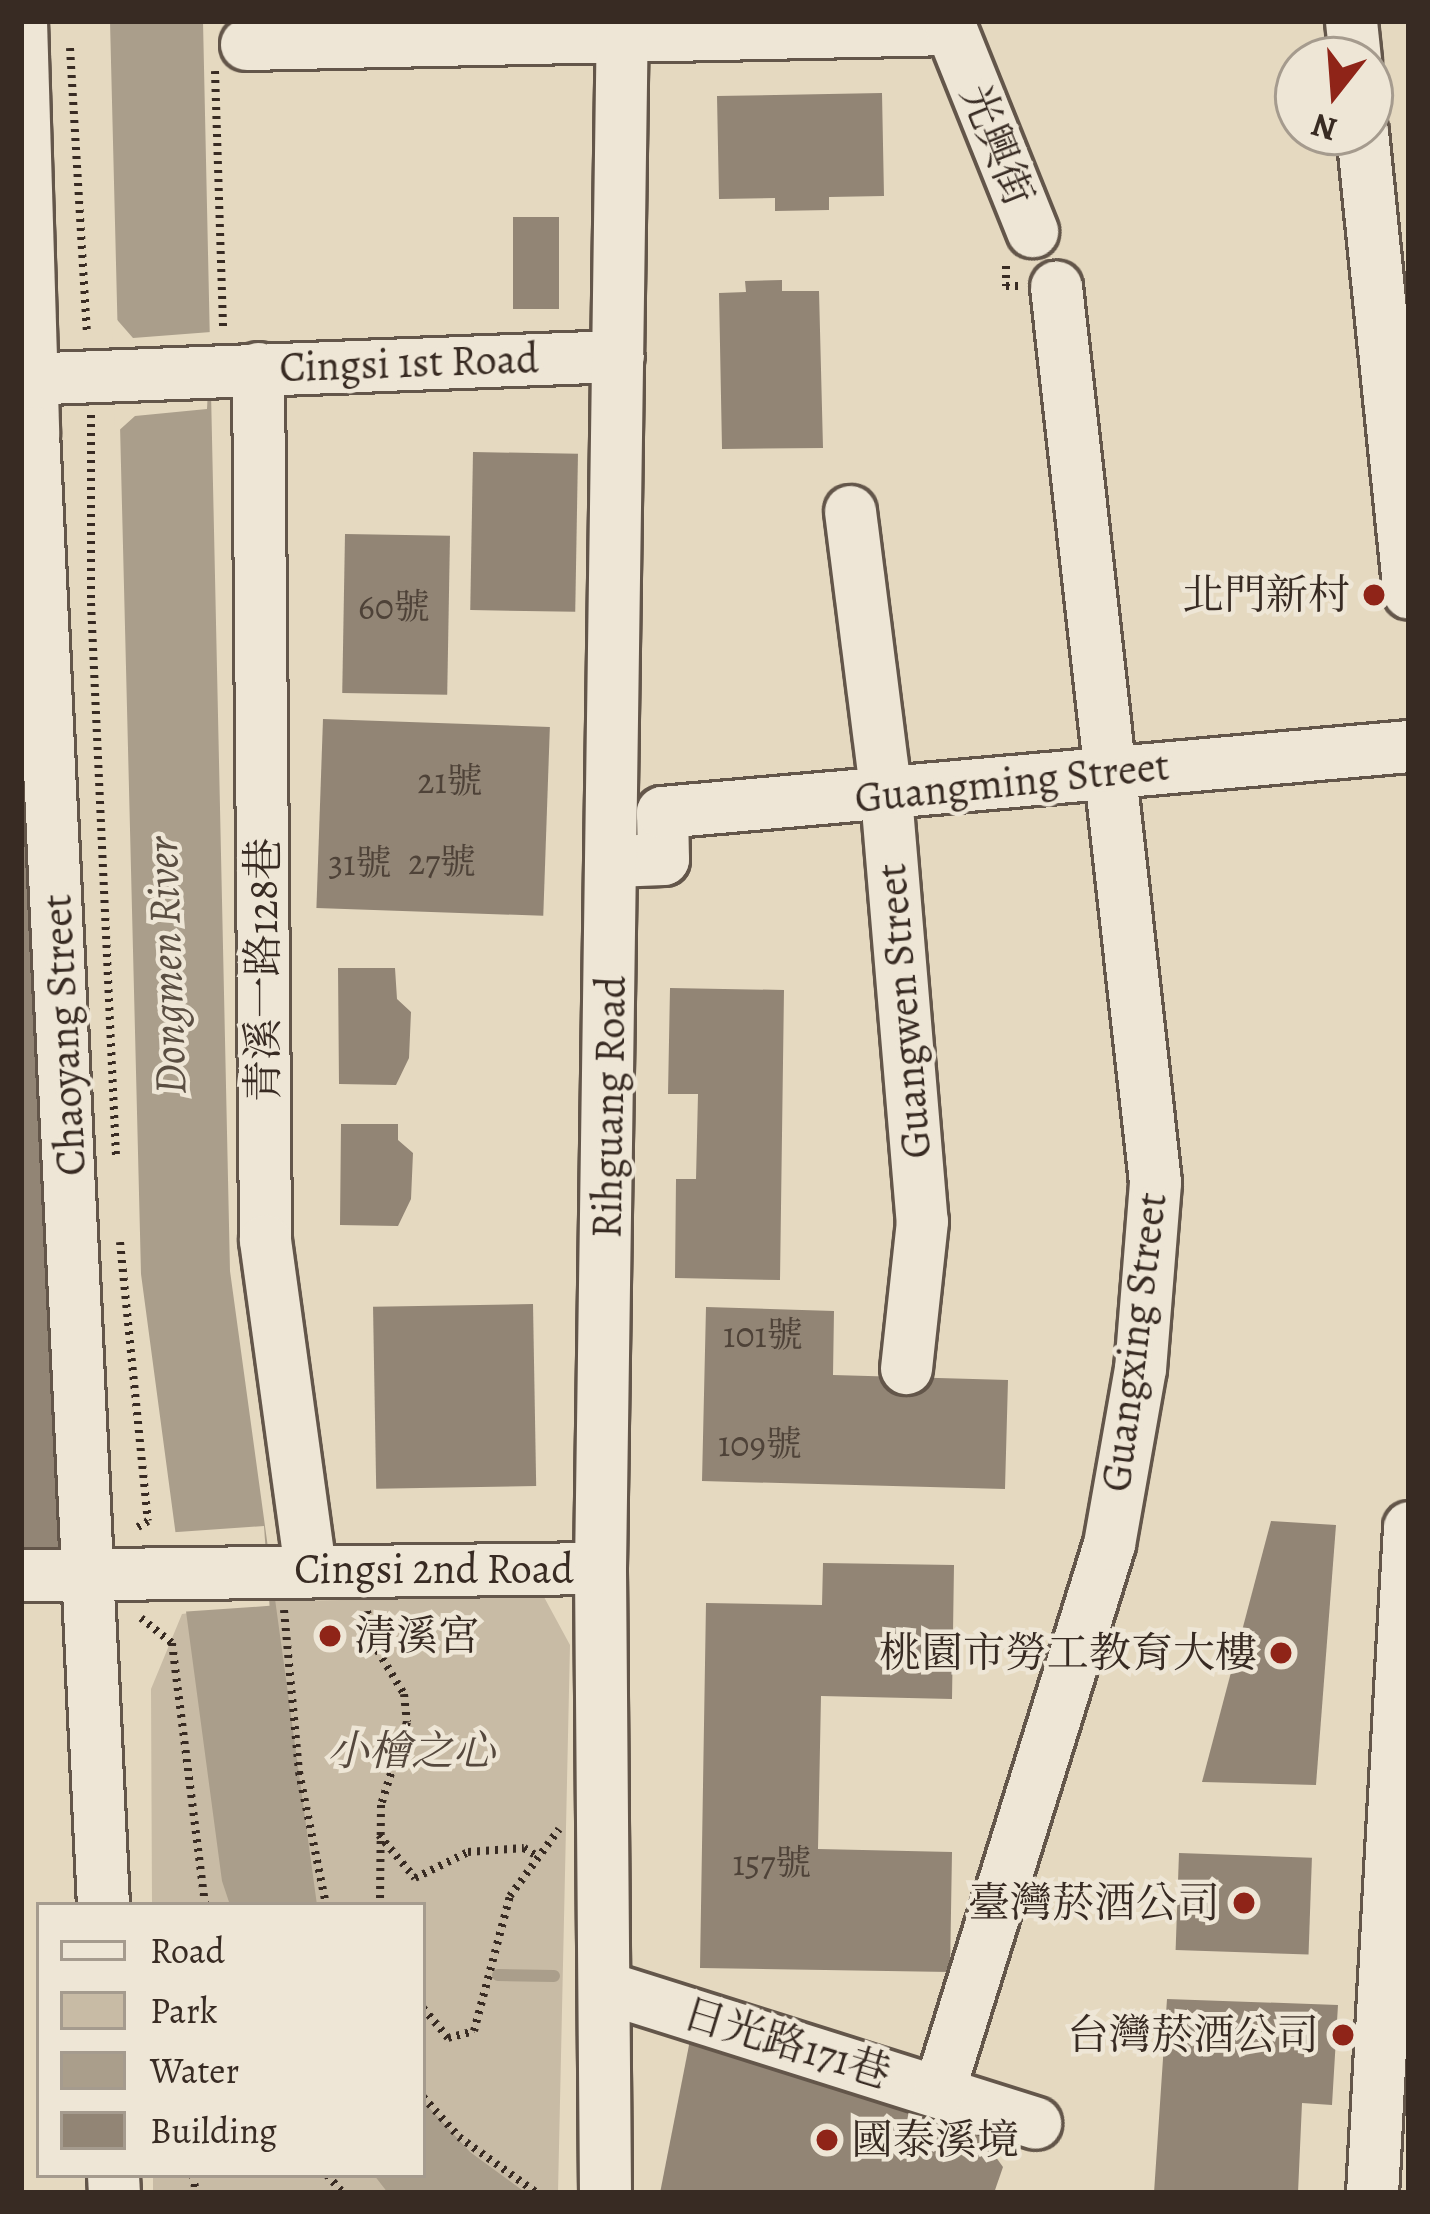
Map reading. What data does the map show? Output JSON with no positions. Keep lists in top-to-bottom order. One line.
{"streets":{"street":["光興街","Cingsi 1st Road","Guangming Street","青溪一路128巷","Guangwen Street","Chaoyang Street","Rihguang Road","Guangxing Street","Cingsi 2nd Road","日光路171巷"]},"crossings":[["光興街","Rihguang Road"],["Cingsi 1st Road","青溪一路128巷"],["Cingsi 1st Road","Rihguang Road"],["Guangming Street","Guangwen Street"],["Guangming Street","Rihguang Road"],["Guangming Street","Guangxing Street"],["青溪一路128巷","Cingsi 2nd Road"],["Chaoyang Street","Cingsi 2nd Road"],["Rihguang Road","Cingsi 2nd Road"],["Rihguang Road","日光路171巷"],["Guangxing Street","日光路171巷"]],"water":["Dongmen River"],"parks":["小檜之心"],"places":["北門新村","清溪宮","桃園市勞工教育大樓","臺灣菸酒公司","台灣菸酒公司","國泰溪境"],"house_numbers":["60號","21號","27號","31號","101號","109號","157號"],"legend":["Road","Park","Water","Building"],"north":"bottom"}
